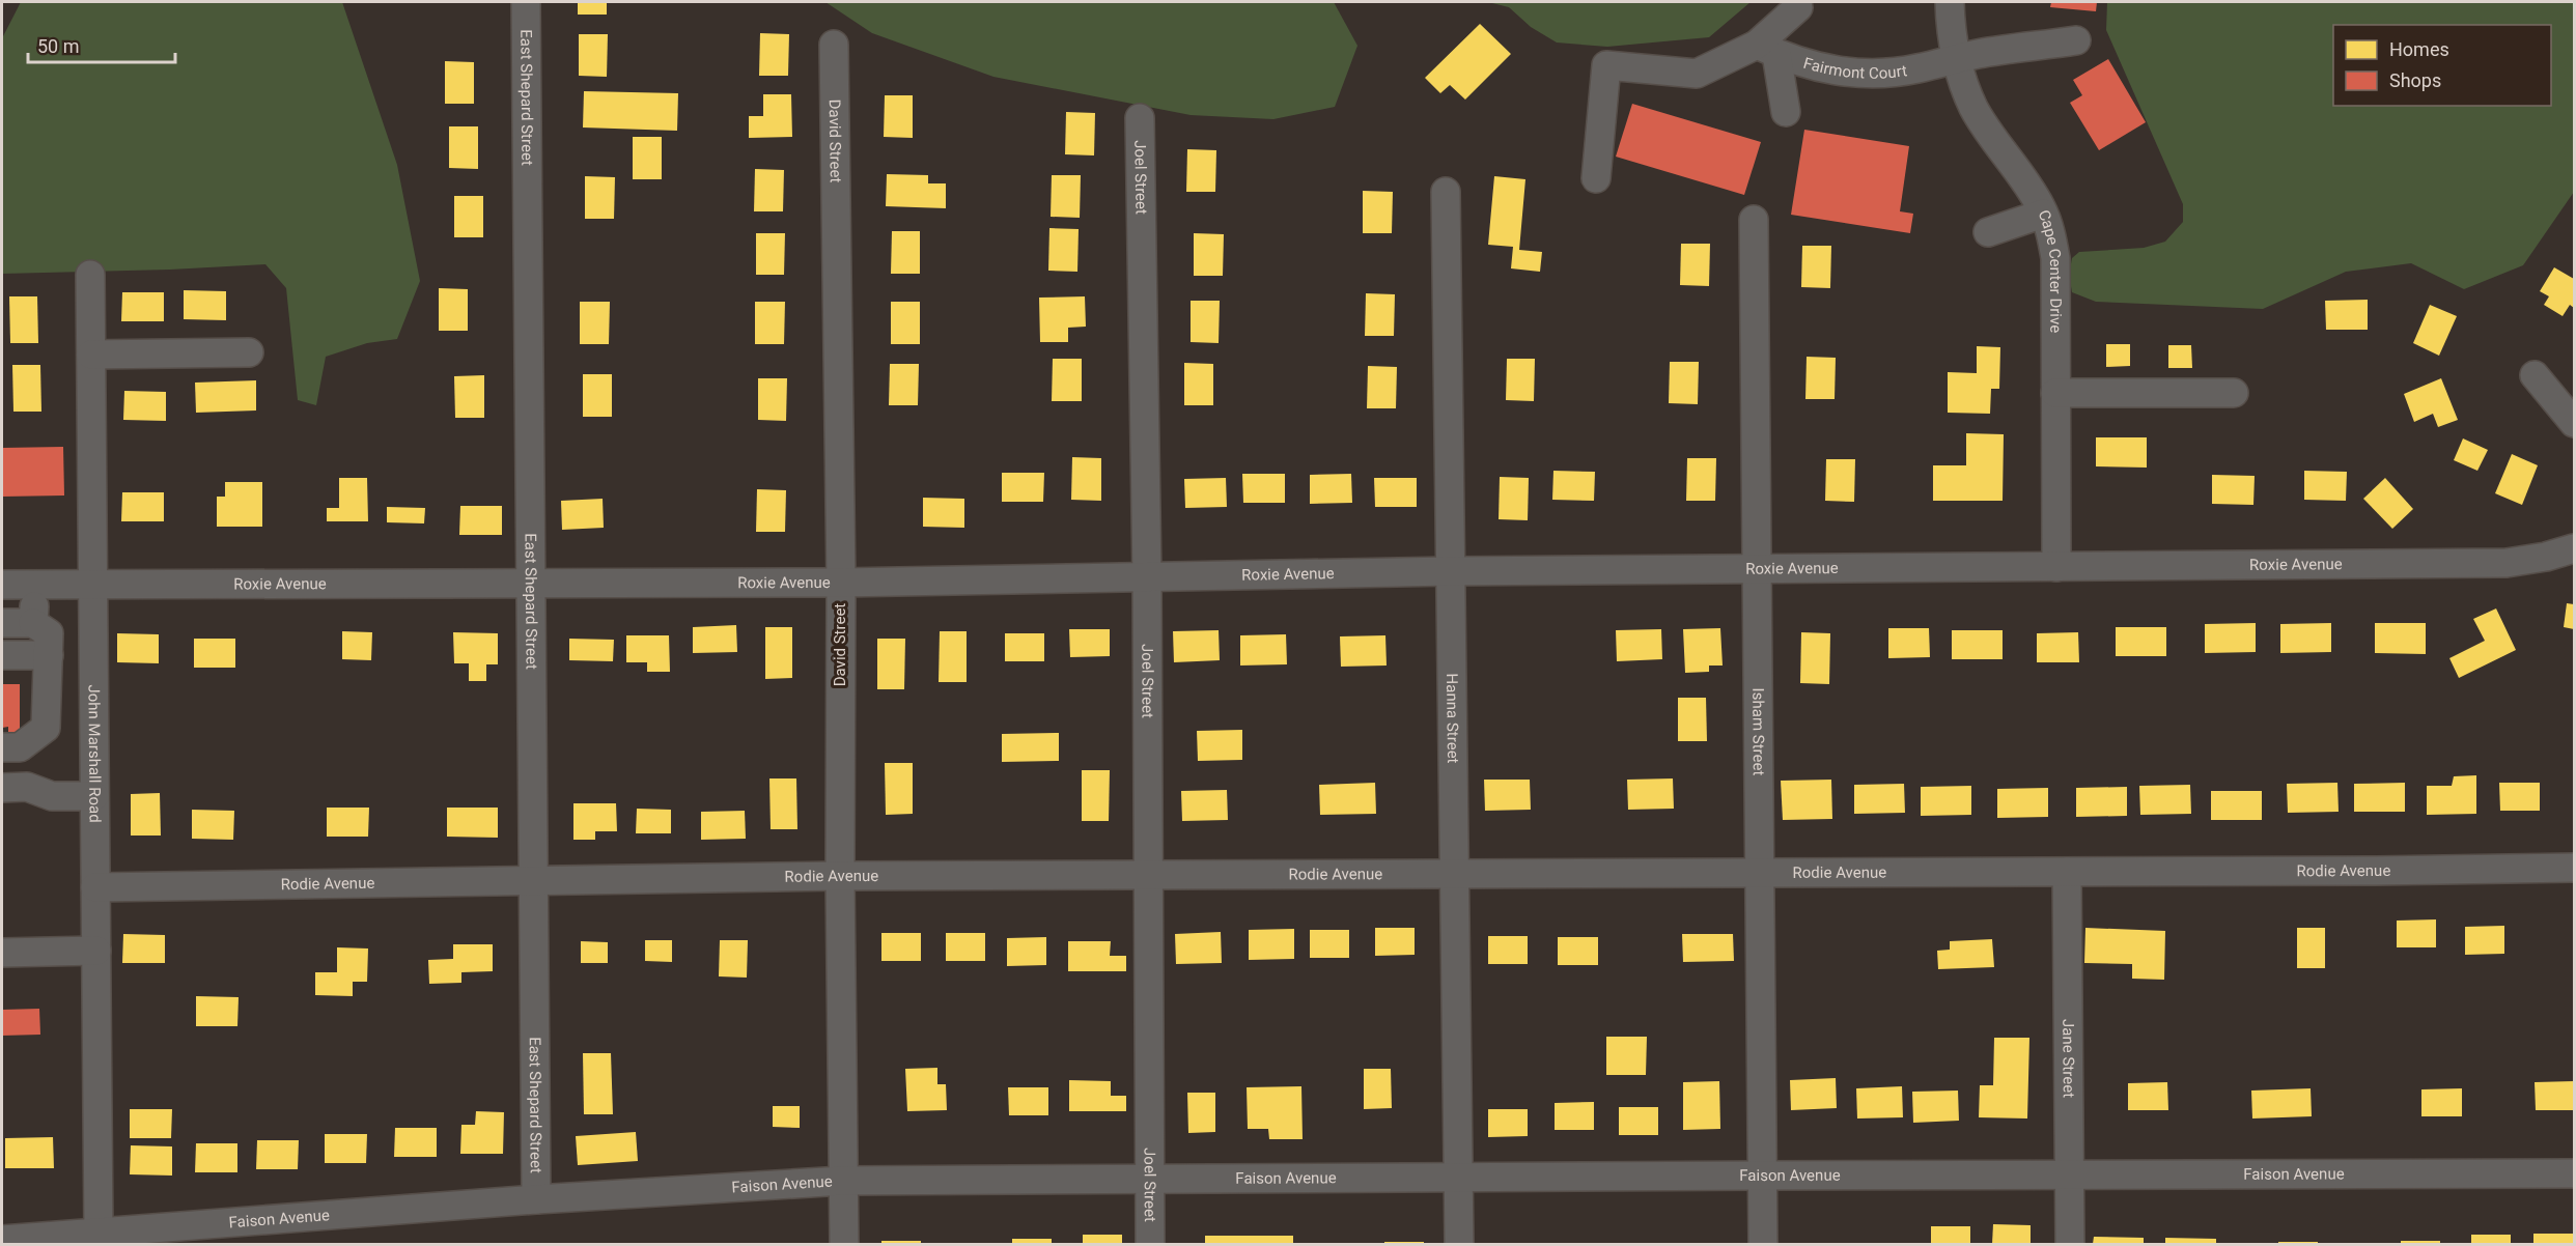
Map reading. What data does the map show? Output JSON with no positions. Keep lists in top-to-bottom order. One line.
{"streets":{"street":["Fairmont Court","East Shepard Street","David Street","Joel Street","Cape Center Drive","Roxie Avenue","Hanna Street","Isham Street","John Marshall Road","Rodie Avenue","Jane Street","Faison Avenue"]},"crossings":[["Fairmont Court","Cape Center Drive"],["East Shepard Street","Roxie Avenue"],["East Shepard Street","Rodie Avenue"],["East Shepard Street","Faison Avenue"],["David Street","Roxie Avenue"],["David Street","Rodie Avenue"],["David Street","Faison Avenue"],["Joel Street","Roxie Avenue"],["Joel Street","Rodie Avenue"],["Joel Street","Faison Avenue"],["Cape Center Drive","Roxie Avenue"],["Roxie Avenue","Hanna Street"],["Roxie Avenue","Isham Street"],["Roxie Avenue","John Marshall Road"],["Hanna Street","Rodie Avenue"],["Hanna Street","Faison Avenue"],["Isham Street","Rodie Avenue"],["Isham Street","Faison Avenue"],["John Marshall Road","Rodie Avenue"],["John Marshall Road","Faison Avenue"],["Rodie Avenue","Jane Street"],["Jane Street","Faison Avenue"]],"legend":["Homes","Shops"],"scale_bar":"50 m"}
